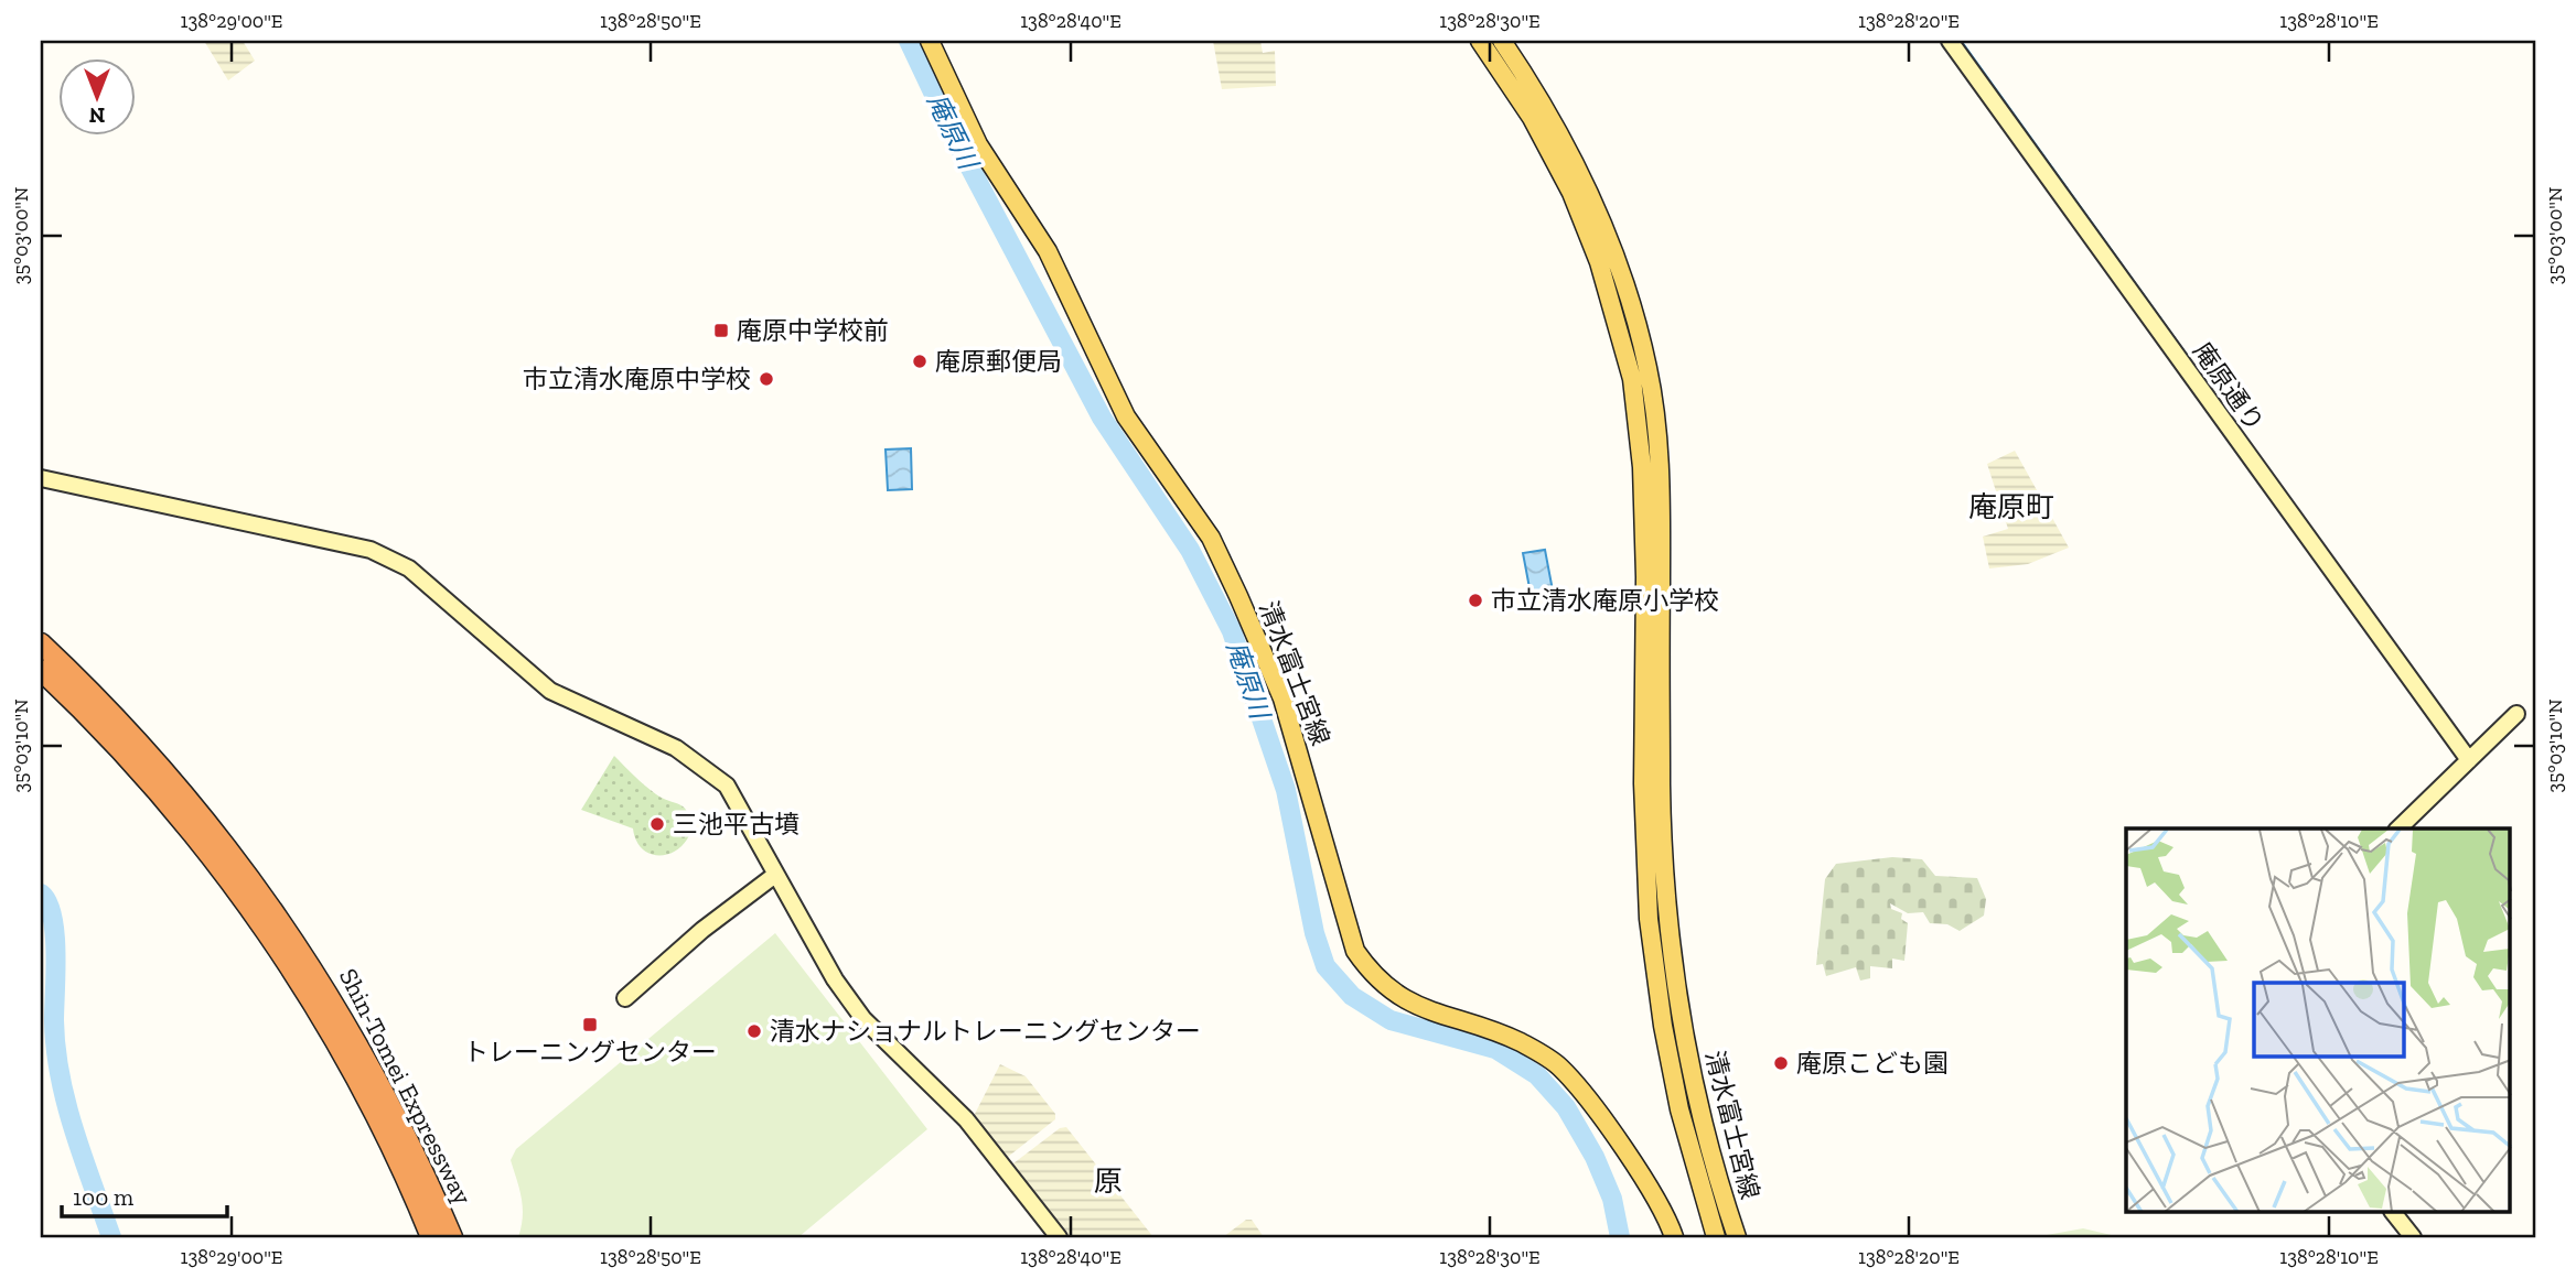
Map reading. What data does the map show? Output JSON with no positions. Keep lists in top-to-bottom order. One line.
{"streets":{"highway":["Shin-Tomei Expressway"],"main road":["清水富士宮線"],"street":["庵原通り"]},"districts":["庵原町","原"],"water":["庵原川"],"places":{"transit":["庵原中学校前","トレーニングセンター"],"other":["庵原郵便局","市立清水庵原中学校","市立清水庵原小学校","三池平古墳","清水ナショナルトレーニングセンター","庵原こども園"]},"scale_bar":"100 m","north":"bottom","coordinates":["138°29'00\"E","138°28'50\"E","138°28'40\"E","138°28'30\"E","138°28'20\"E","138°28'10\"E","35°03'00\"N","35°03'10\"N"]}
